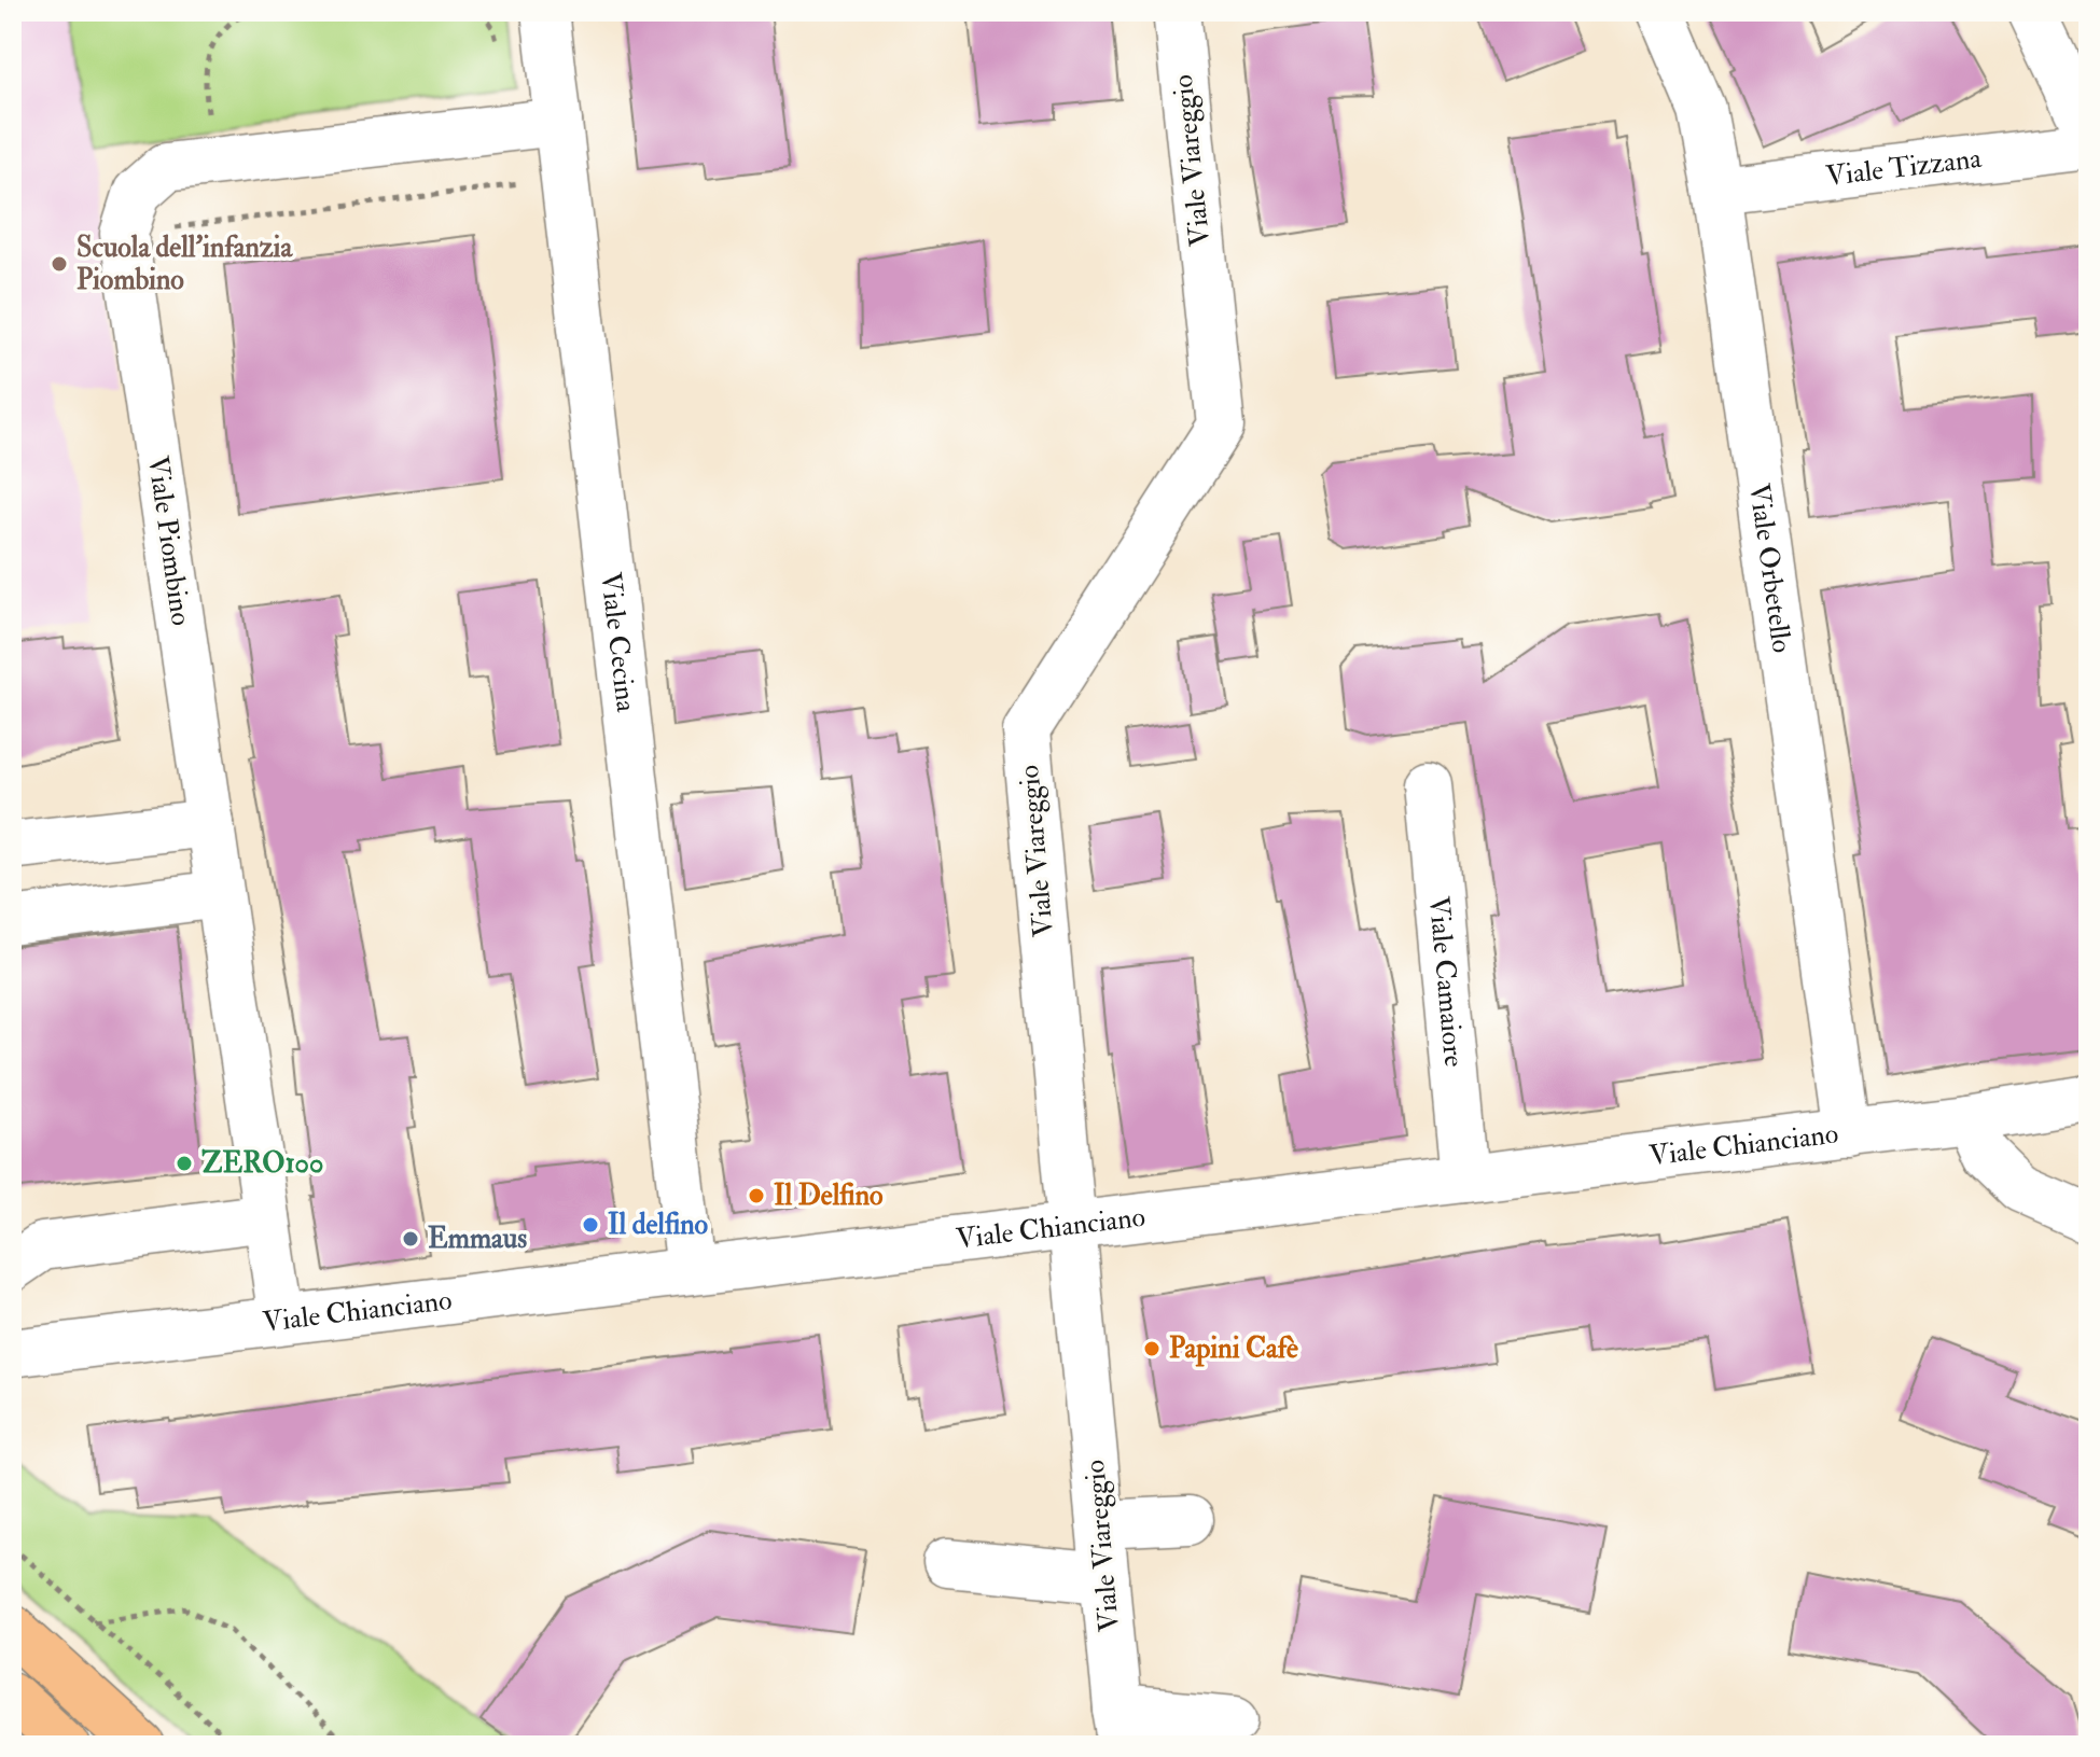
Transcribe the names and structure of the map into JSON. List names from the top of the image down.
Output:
{
  "streets": {
    "street": [
      "Viale Viareggio",
      "Viale Tizzana",
      "Viale Piombino",
      "Viale Orbetello",
      "Viale Cecina",
      "Viale Camaiore",
      "Viale Chianciano"
    ]
  },
  "crossings": [
    ["Viale Viareggio", "Viale Chianciano"],
    ["Viale Tizzana", "Viale Orbetello"],
    ["Viale Piombino", "Viale Cecina"],
    ["Viale Piombino", "Viale Chianciano"],
    ["Viale Orbetello", "Viale Chianciano"],
    ["Viale Cecina", "Viale Chianciano"],
    ["Viale Camaiore", "Viale Chianciano"]
  ],
  "places": [
    "Scuola dell'infanzia Piombino",
    "ZERO100",
    "Il Delfino",
    "Il delfino",
    "Emmaus",
    "Papini Cafè"
  ]
}
